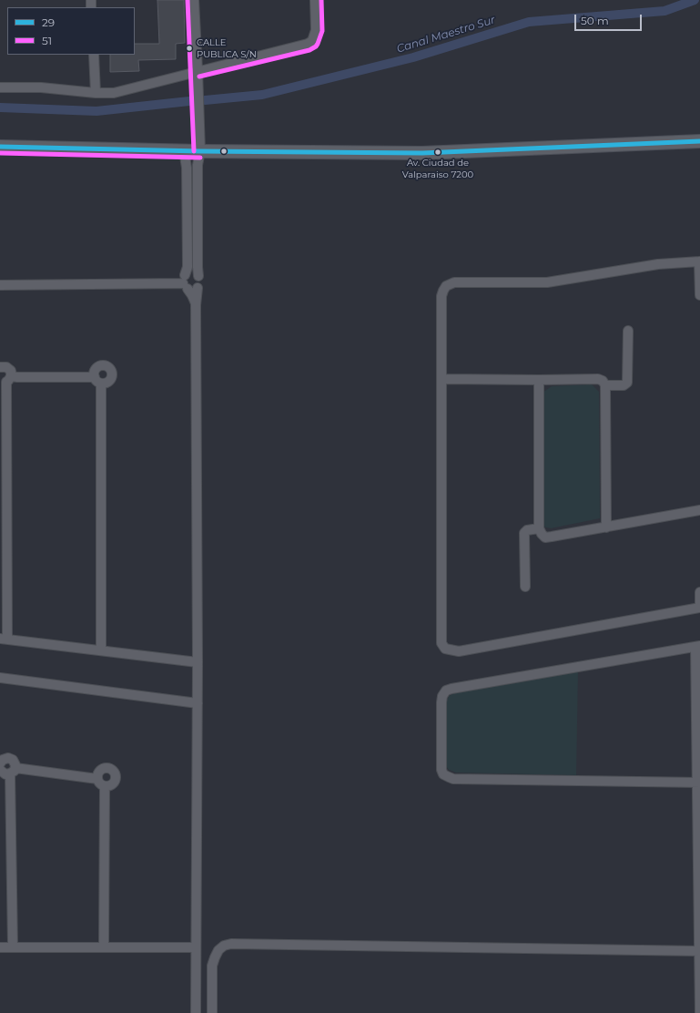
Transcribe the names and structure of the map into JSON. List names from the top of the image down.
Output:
{
  "water": ["Canal Maestro Sur"],
  "places": ["CALLE PUBLICA S/N", "Av. Ciudad de Valparaiso 7200"],
  "lines": ["transit line 51", "transit line 29"],
  "legend": ["29", "51"],
  "scale_bar": "50 m"
}
